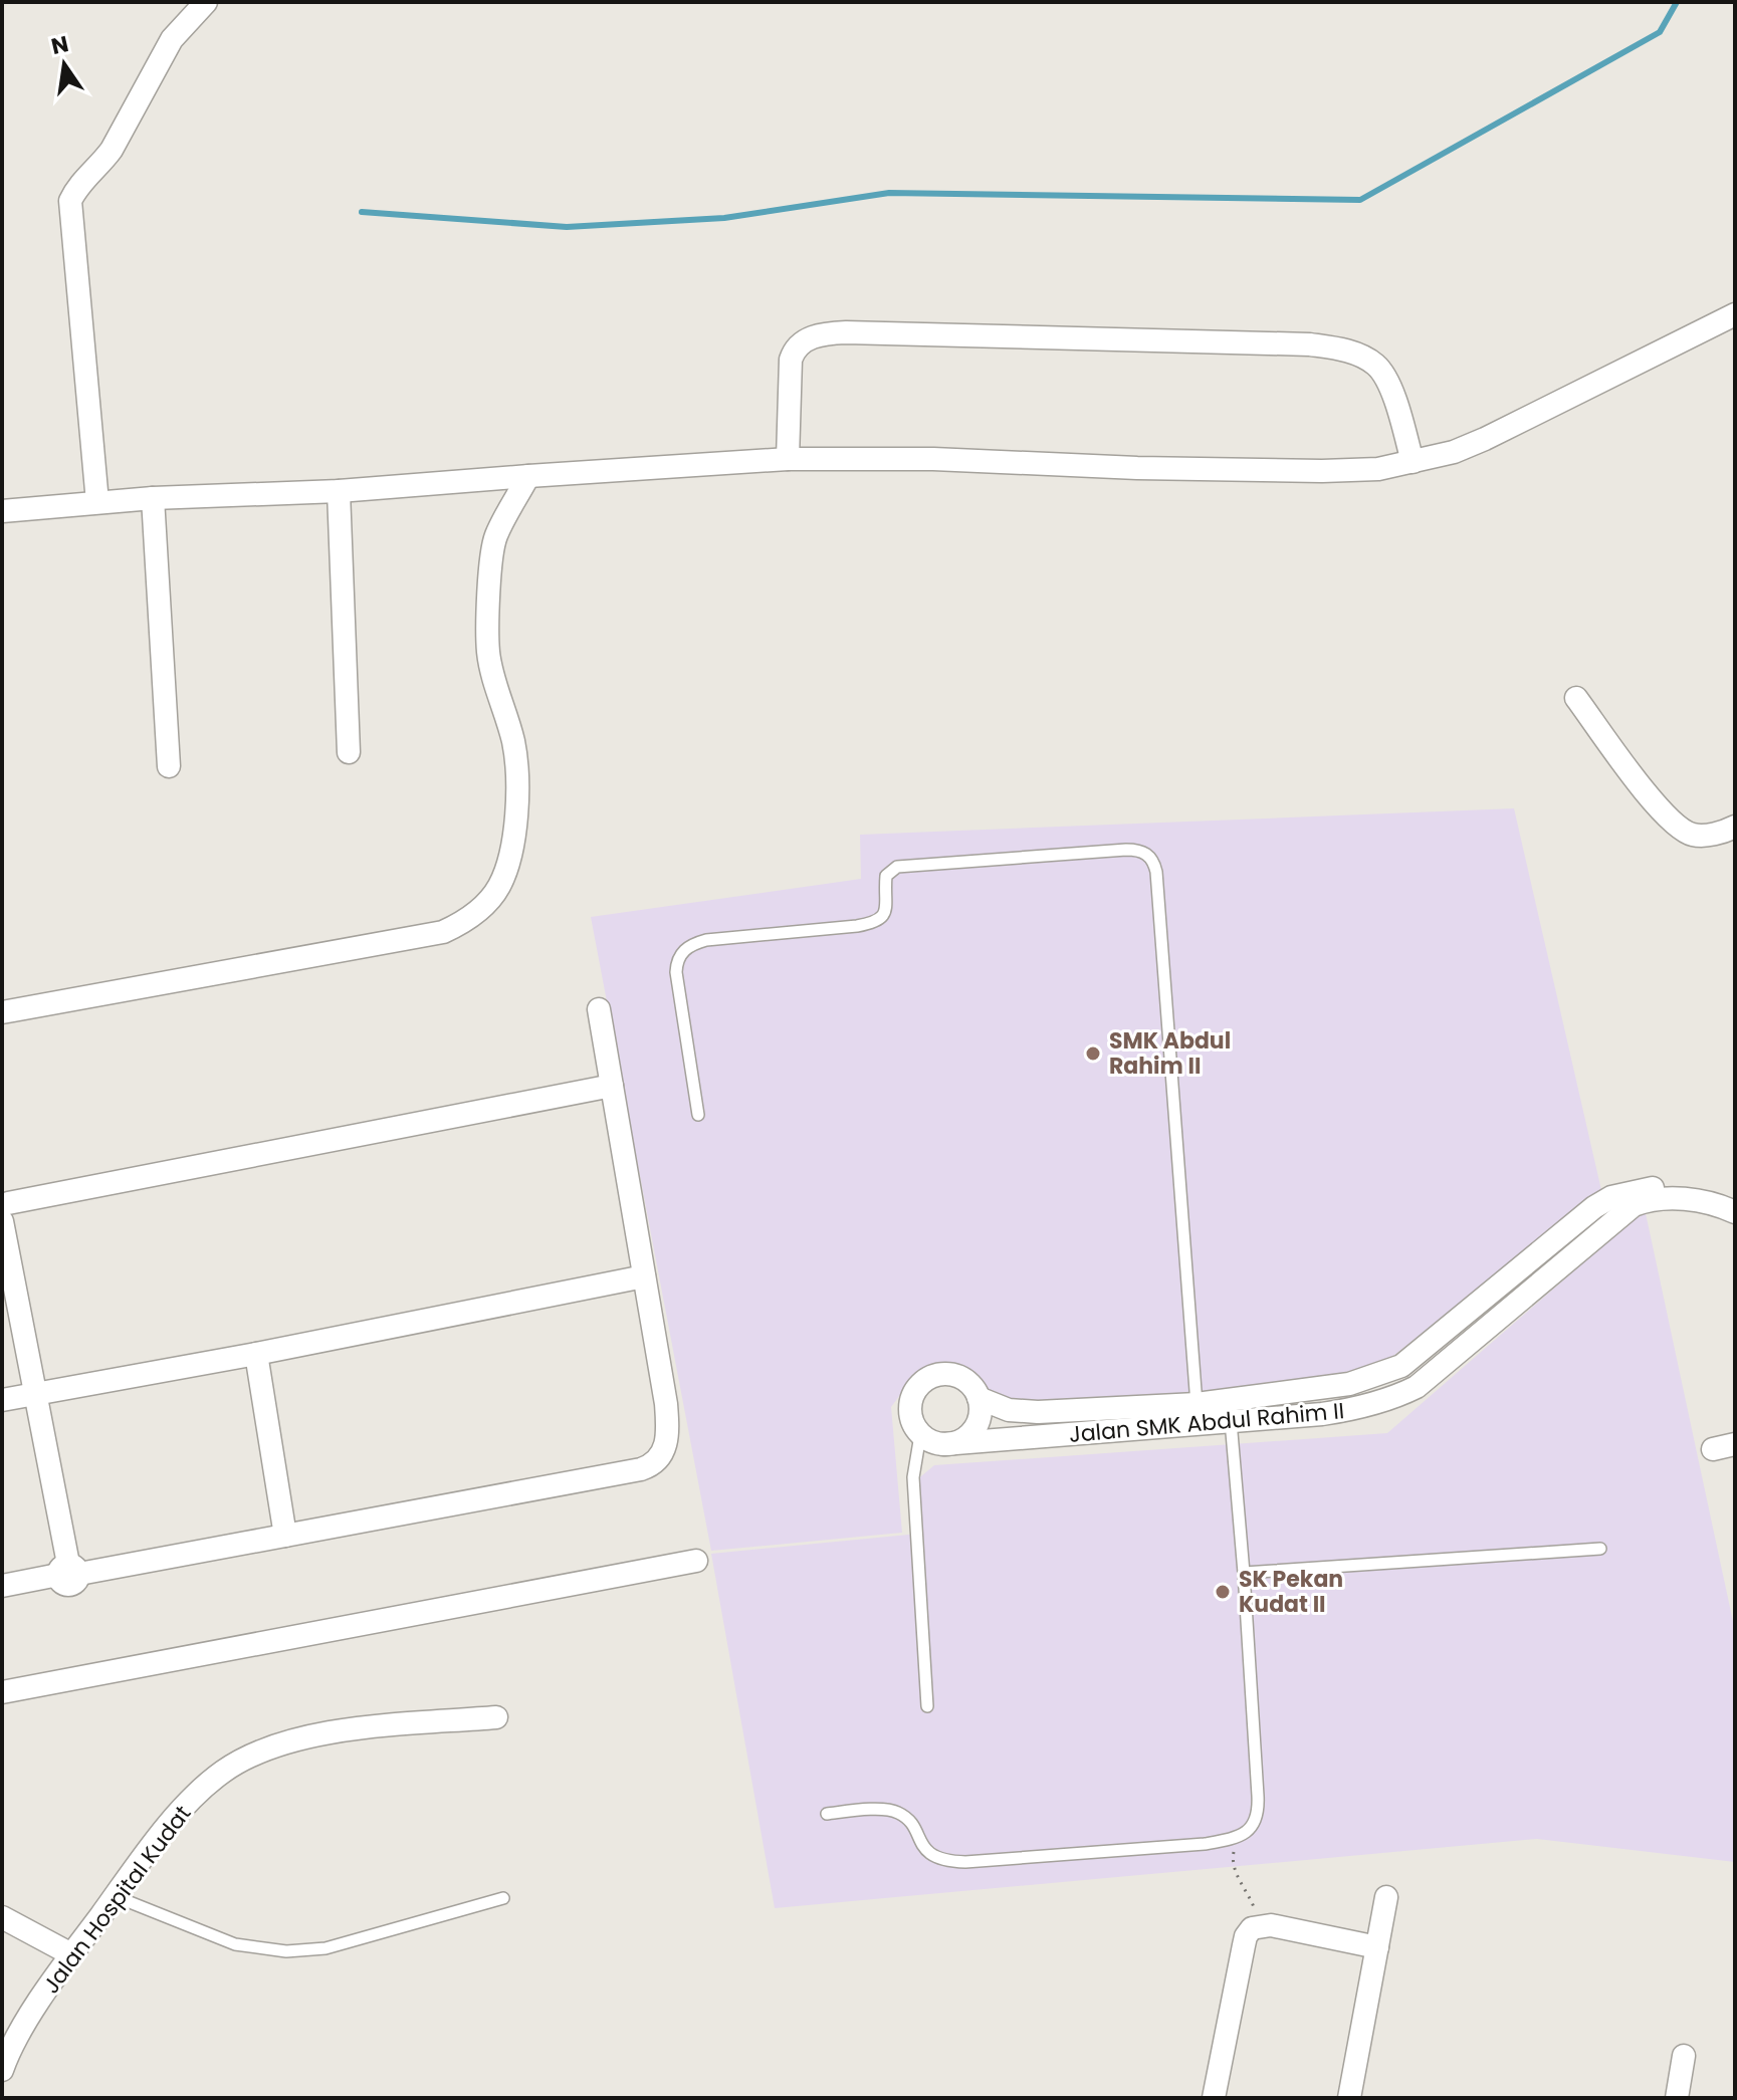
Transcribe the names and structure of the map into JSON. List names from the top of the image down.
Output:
{
  "streets": {
    "street": ["Jalan SMK Abdul Rahim II", "Jalan Hospital Kudat"]
  },
  "places": ["SMK Abdul Rahim II", "SK Pekan Kudat II"],
  "north": "top"
}
